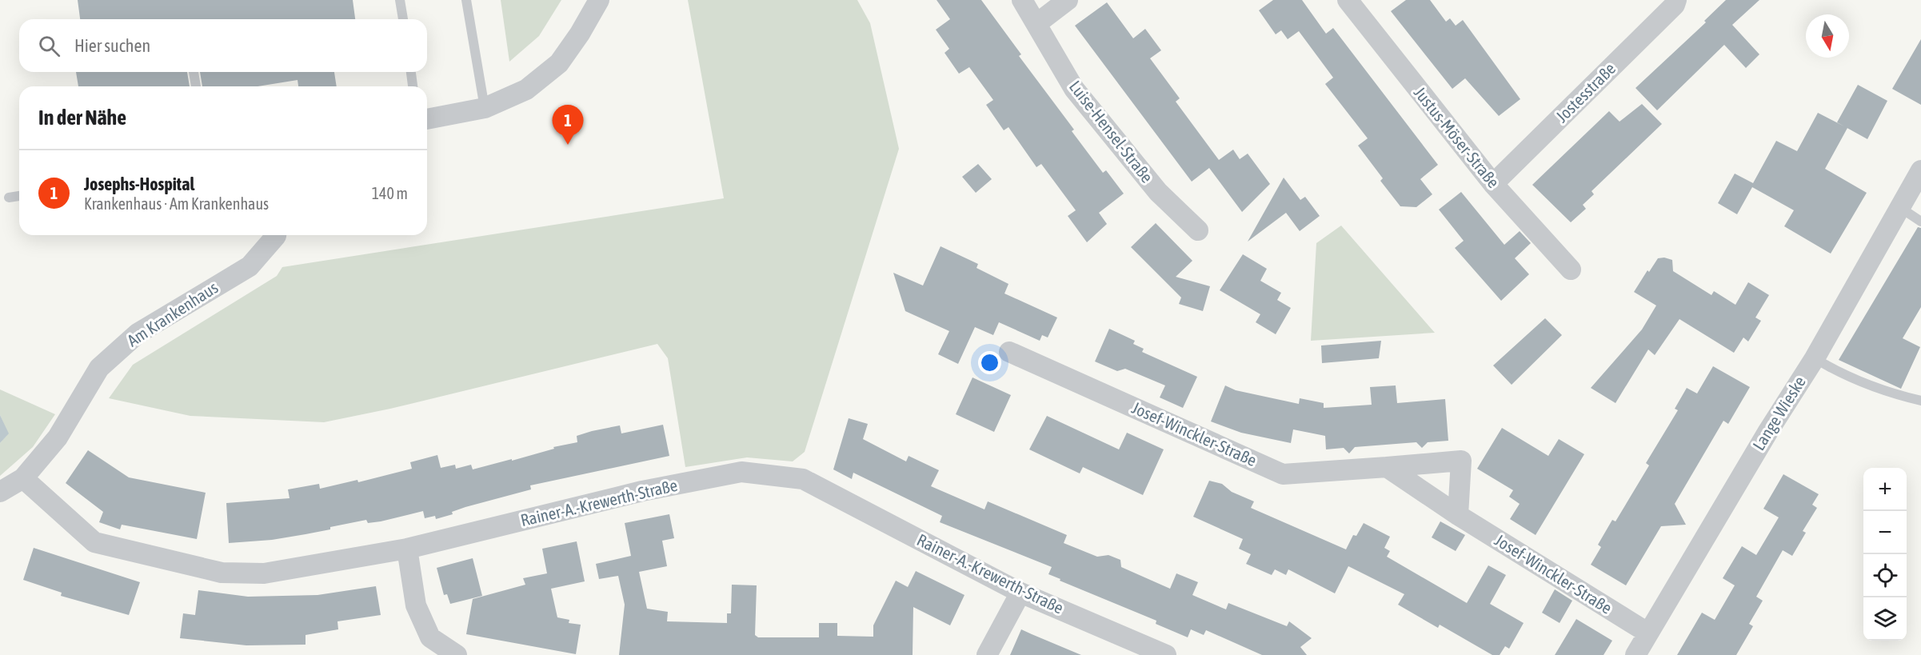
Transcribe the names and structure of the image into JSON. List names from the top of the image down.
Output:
{
  "streets": {
    "street": [
      "Jostesstraße",
      "Luise-Hensel-Straße",
      "Justus-Möser-Straße",
      "Am Krankenhaus",
      "Lange Wieske",
      "Josef-Winckler-Straße",
      "Rainer-A.-Krewerth-Straße"
    ]
  },
  "crossings": [
    ["Jostesstraße", "Justus-Möser-Straße"],
    ["Am Krankenhaus", "Rainer-A.-Krewerth-Straße"],
    ["Lange Wieske", "Josef-Winckler-Straße"]
  ],
  "north": "bottom",
  "page": {
    "search": "Hier suchen",
    "heading": "In der Nähe",
    "pins": "1",
    "list": [
      {
        "mark": "1",
        "name": "Josephs-Hospital",
        "note": "Krankenhaus · Am Krankenhaus",
        "value": "140 m"
      }
    ],
    "map_buttons": ["+", "−"]
  }
}
